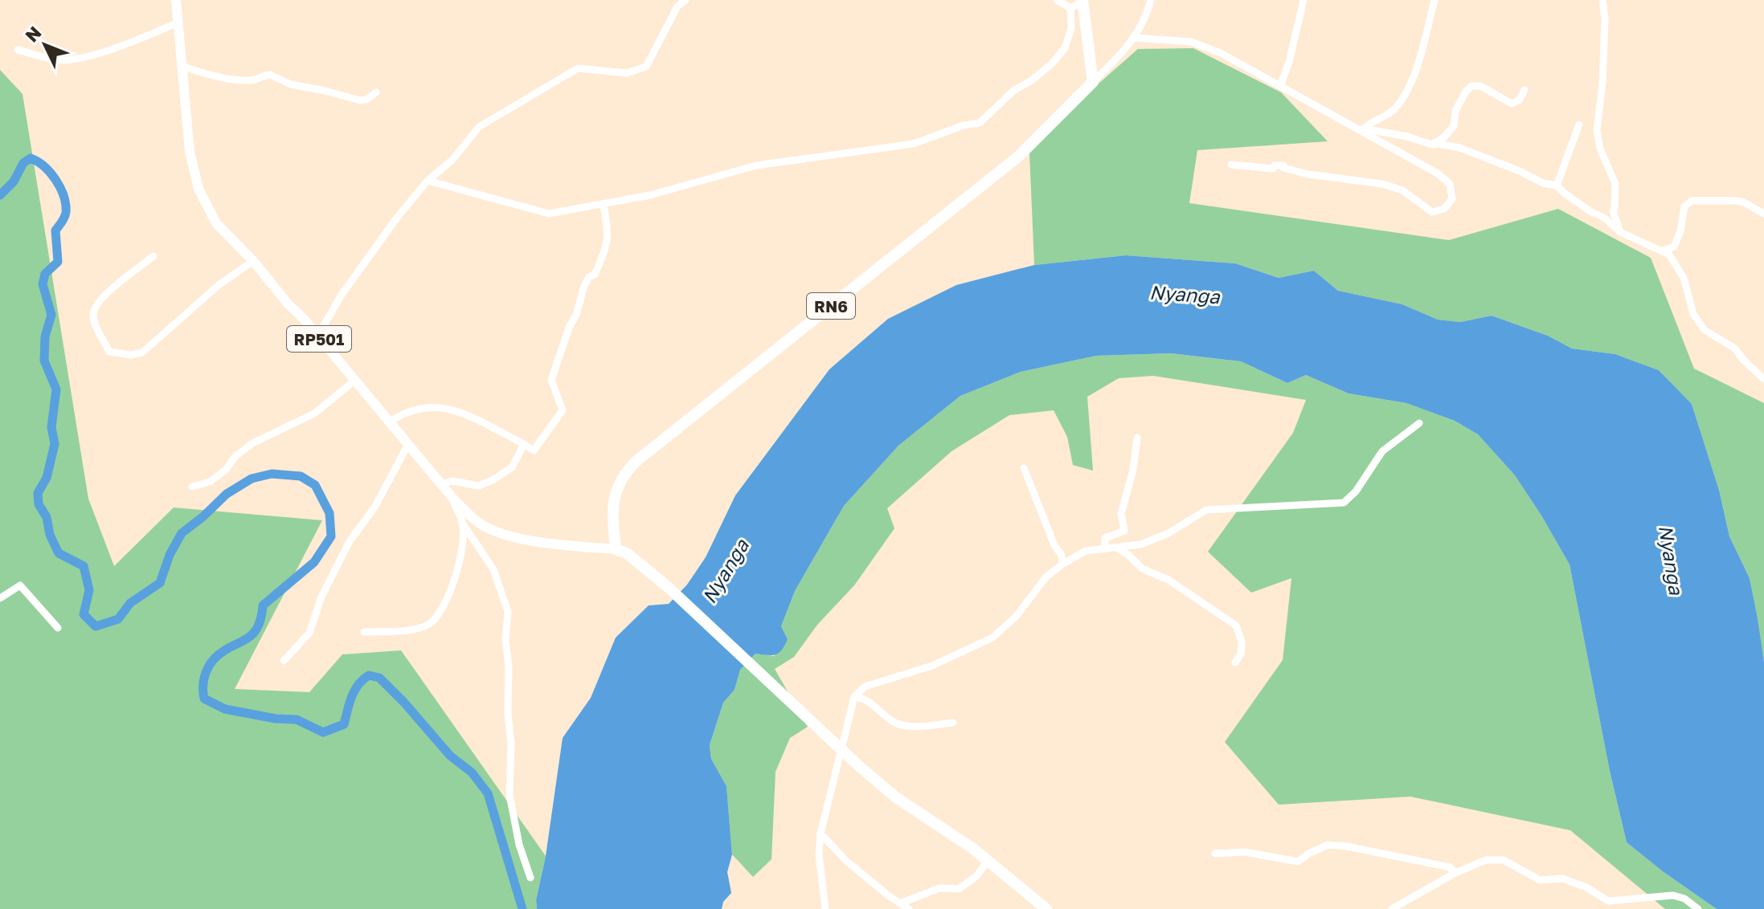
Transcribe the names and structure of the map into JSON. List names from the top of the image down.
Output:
{
  "streets": {
    "highway": ["RN6"],
    "main road": ["RP501"]
  },
  "crossings": [
    ["RN6", "RP501"]
  ],
  "water": ["Nyanga"],
  "north": "top left"
}
